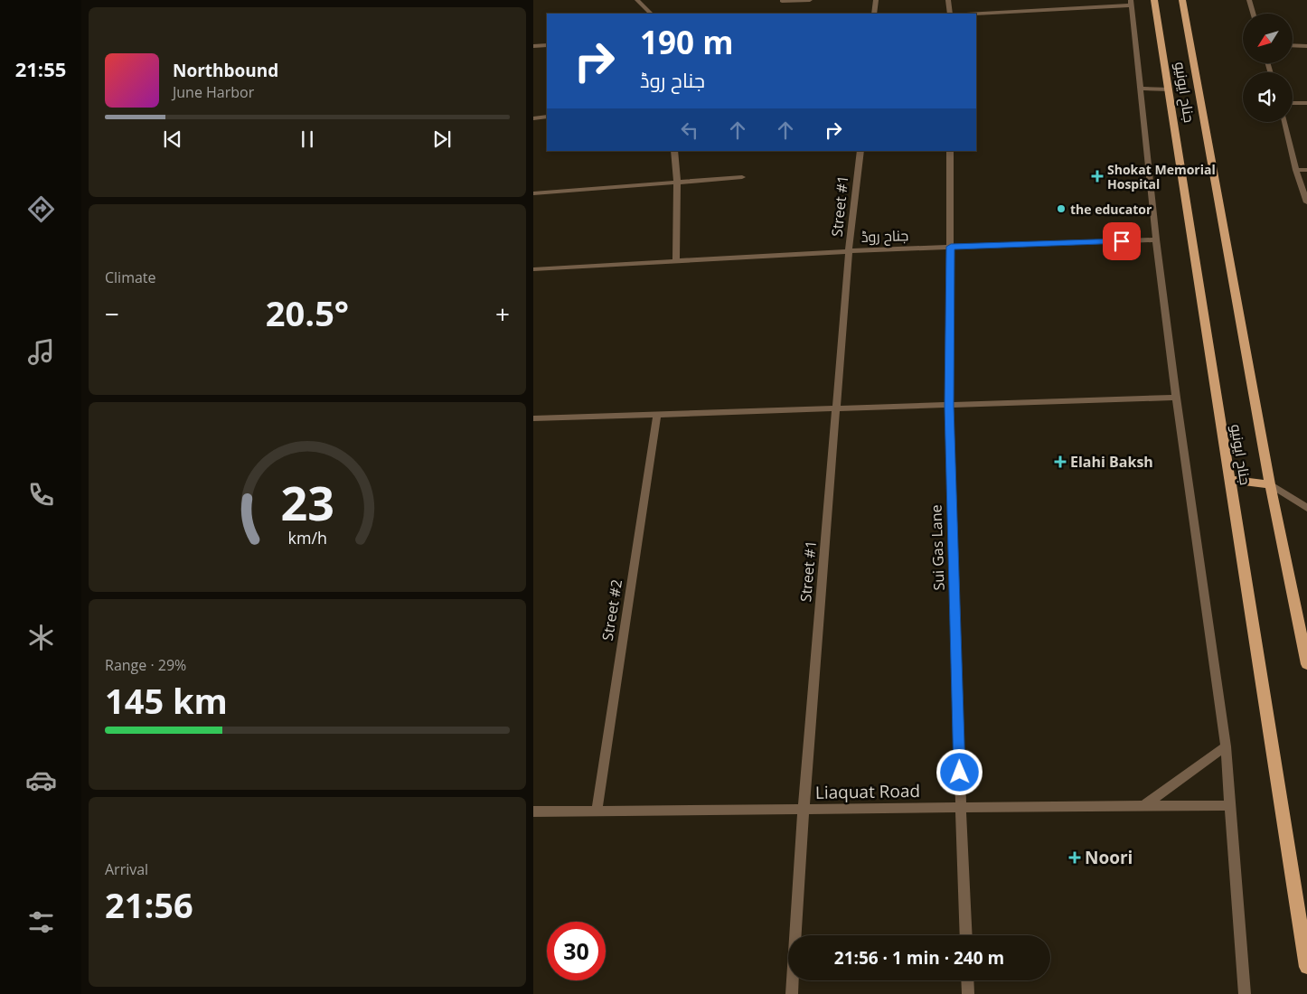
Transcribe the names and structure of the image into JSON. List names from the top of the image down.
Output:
{
  "streets": {
    "main road": ["جناح ایونیو"],
    "street": [
      "Street #1",
      "جناح روڈ",
      "Sui Gas Lane",
      "Street #2",
      "Liaquat Road"
    ]
  },
  "crossings": [
    ["Street #1", "جناح روڈ"],
    ["Street #1", "Liaquat Road"],
    ["جناح روڈ", "Sui Gas Lane"],
    ["Sui Gas Lane", "Liaquat Road"],
    ["Street #2", "Liaquat Road"]
  ],
  "places": {
    "health": ["Shokat Memorial Hospital", "Elahi Baksh", "Noori"],
    "other": ["the educator"]
  },
  "north": "bottom left",
  "page": {
    "tabs": "21:55",
    "turn": ["190 m", "جناح روڈ"],
    "song": ["Northbound", "June Harbor"],
    "tile": [
      "Climate",
      ["Range · 29%", "145 km"],
      ["Arrival", "21:56"]
    ],
    "heat": ["−", "20.5°", "+"],
    "limit": "30",
    "trip": "21:56 · 1 min · 240 m",
    "gauge": ["23", "km/h"]
  }
}
